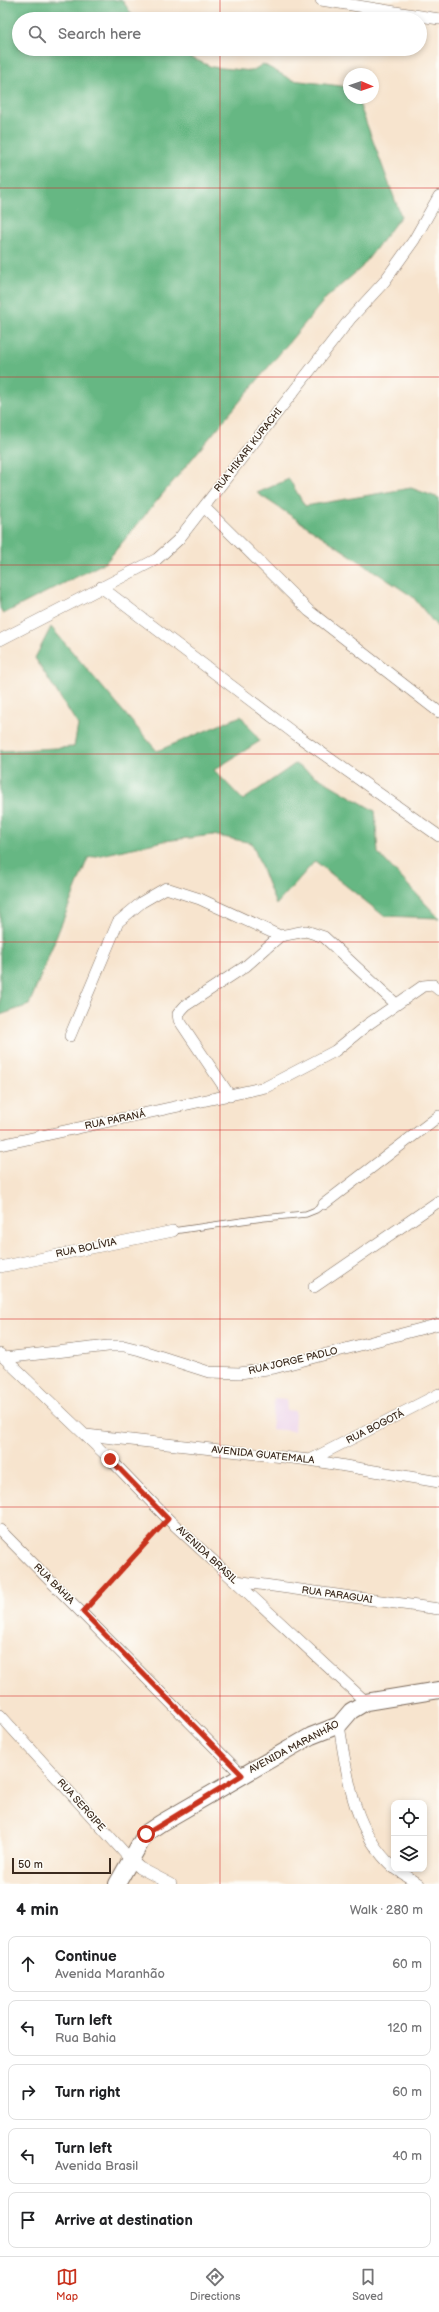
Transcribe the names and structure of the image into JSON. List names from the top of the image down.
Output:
{
  "streets": {
    "main road": ["AVENIDA MARANHÃO"],
    "street": [
      "RUA HIKARI KURACHI",
      "RUA PARANÁ",
      "RUA BOLÍVIA",
      "RUA JORGE PADLO",
      "RUA BOGOTÁ",
      "AVENIDA GUATEMALA",
      "AVENIDA BRASIL",
      "RUA BAHIA",
      "RUA PARAGUAI",
      "RUA SERGIPE"
    ]
  },
  "crossings": [
    ["RUA JORGE PADLO", "AVENIDA BRASIL"],
    ["RUA BOGOTÁ", "AVENIDA GUATEMALA"],
    ["AVENIDA GUATEMALA", "AVENIDA BRASIL"],
    ["AVENIDA BRASIL", "RUA PARAGUAI"],
    ["AVENIDA BRASIL", "AVENIDA MARANHÃO"],
    ["RUA BAHIA", "AVENIDA MARANHÃO"],
    ["AVENIDA MARANHÃO", "RUA SERGIPE"]
  ],
  "scale_bar": "50 m",
  "north": "right",
  "page": {
    "search": "Search here",
    "scale": "50 m",
    "heading": ["4 min", "Walk · 280 m"],
    "list": [
      ["Continue", "Avenida Maranhão", "60 m"],
      ["Turn left", "Rua Bahia", "120 m"],
      ["Turn right", "60 m"],
      ["Turn left", "Avenida Brasil", "40 m"],
      "Arrive at destination"
    ],
    "nav": ["Map", "Directions", "Saved"]
  }
}
